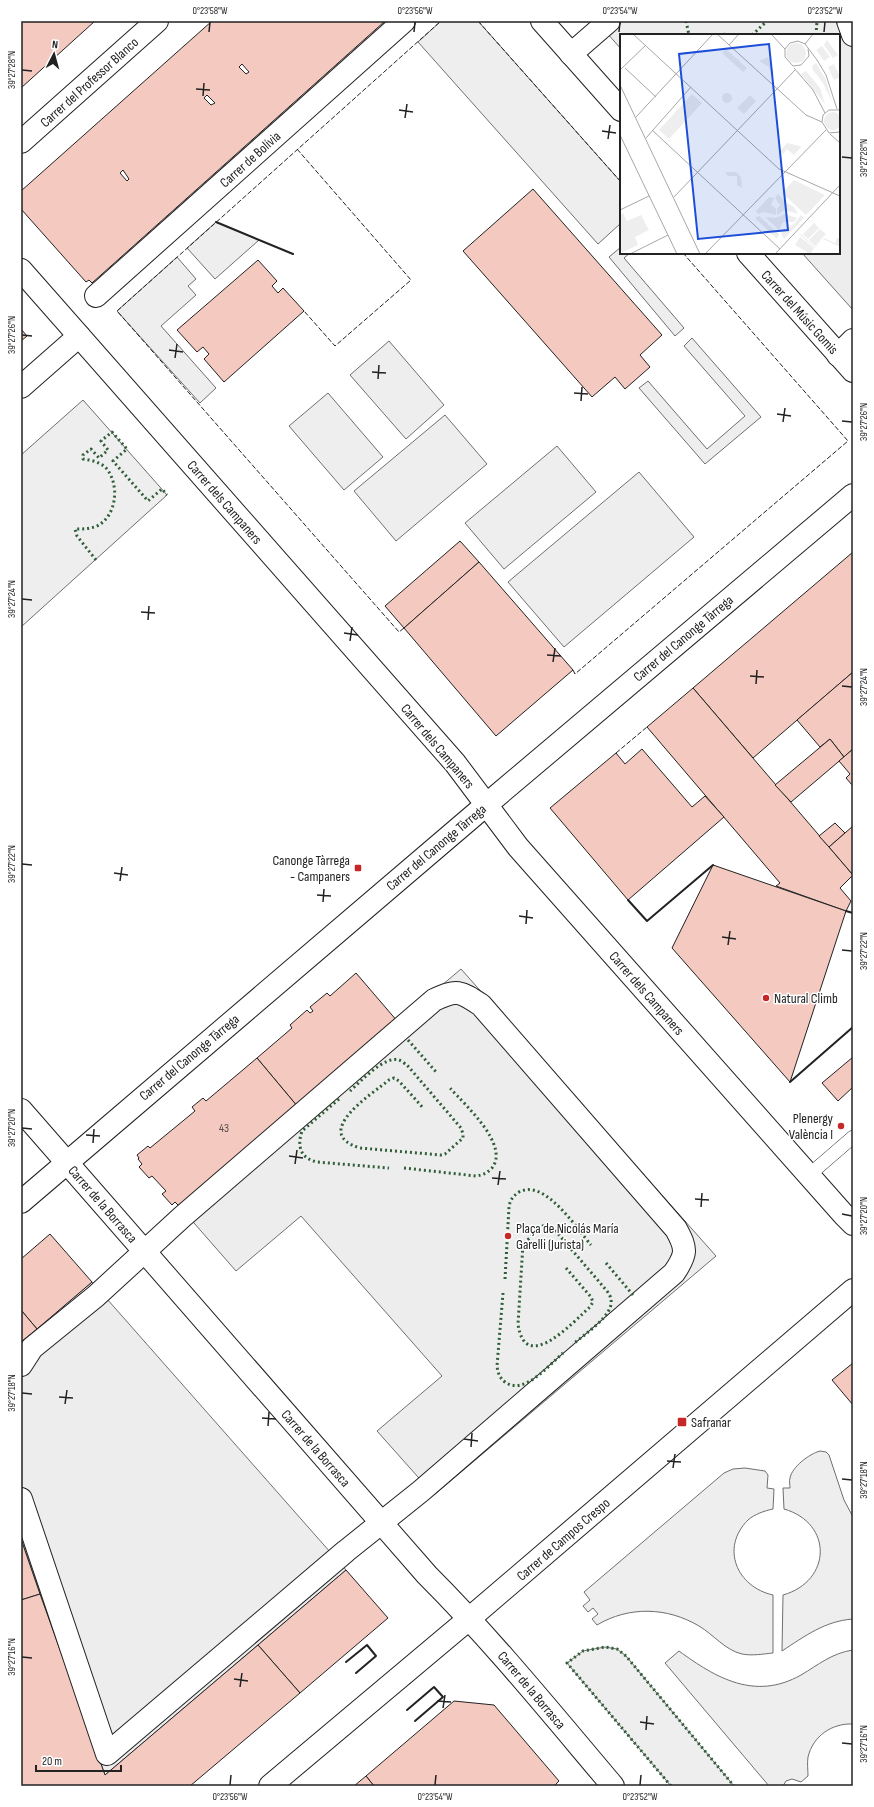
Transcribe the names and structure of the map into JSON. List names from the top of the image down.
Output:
{
  "streets": {
    "street": [
      "Carrer del Professor Blanco",
      "Carrer de Bolívia",
      "Carrer del Músic Gomis",
      "Carrer dels Campaners",
      "Carrer del Canonge Tàrrega",
      "Carrer de la Borrasca",
      "Carrer de Campos Crespo"
    ]
  },
  "crossings": [
    ["Carrer dels Campaners", "Carrer del Canonge Tàrrega"],
    ["Carrer del Canonge Tàrrega", "Carrer de la Borrasca"],
    ["Carrer de la Borrasca", "Carrer de Campos Crespo"]
  ],
  "places": {
    "transit": ["Canonge Tàrrega - Campaners", "Safranar"],
    "other": ["Natural Climb", "Plenergy València I", "Plaça de Nicolás María Garelli (Jurista)"]
  },
  "house_numbers": ["43"],
  "scale_bar": "20 m",
  "north": "top",
  "coordinates": [
    "0°23'58\"W",
    "0°23'56\"W",
    "0°23'54\"W",
    "0°23'52\"W",
    "39°27'28\"N",
    "39°27'26\"N",
    "39°27'24\"N",
    "39°27'22\"N",
    "39°27'20\"N",
    "39°27'18\"N",
    "39°27'16\"N"
  ]
}
